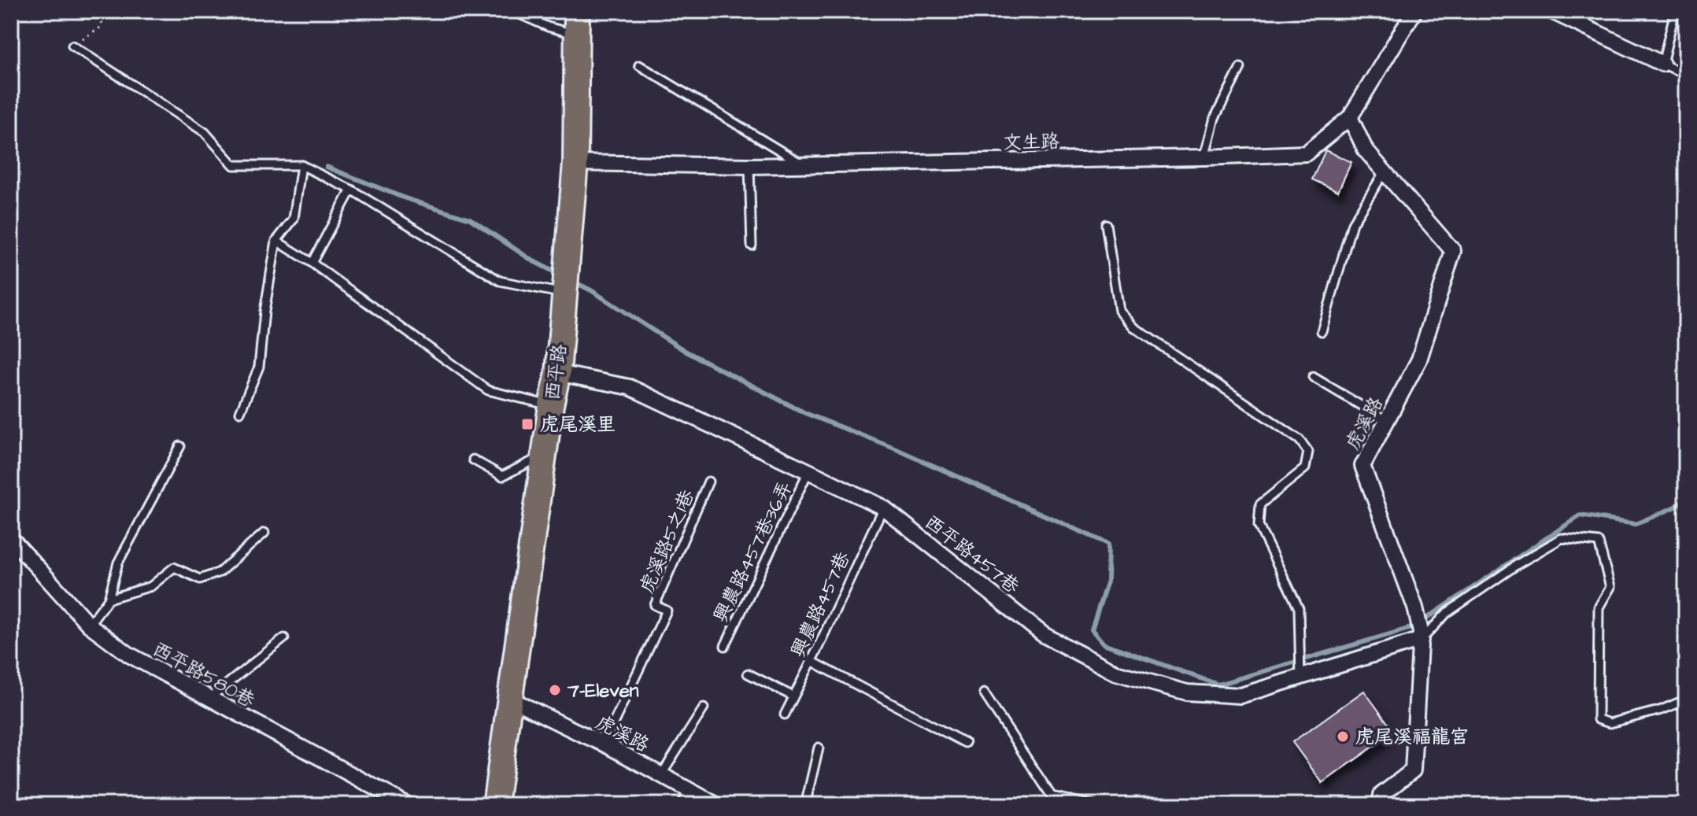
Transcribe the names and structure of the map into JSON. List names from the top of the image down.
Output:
{
  "streets": {
    "main road": ["西平路"],
    "street": [
      "文生路",
      "虎溪路",
      "西平路457巷",
      "西平路580巷"
    ],
    "lane": ["虎溪路5之1巷", "興農路457巷36弄", "興農路457巷"]
  },
  "crossings": [
    ["文生路", "西平路"],
    ["文生路", "虎溪路"],
    ["西平路", "虎溪路"],
    ["西平路", "西平路457巷"],
    ["虎溪路", "虎溪路5之1巷"],
    ["虎溪路", "西平路457巷"],
    ["興農路457巷36弄", "西平路457巷"],
    ["西平路457巷", "興農路457巷"]
  ],
  "places": {
    "transit": ["虎尾溪里"],
    "other": ["7-Eleven", "虎尾溪福龍宮"]
  }
}
